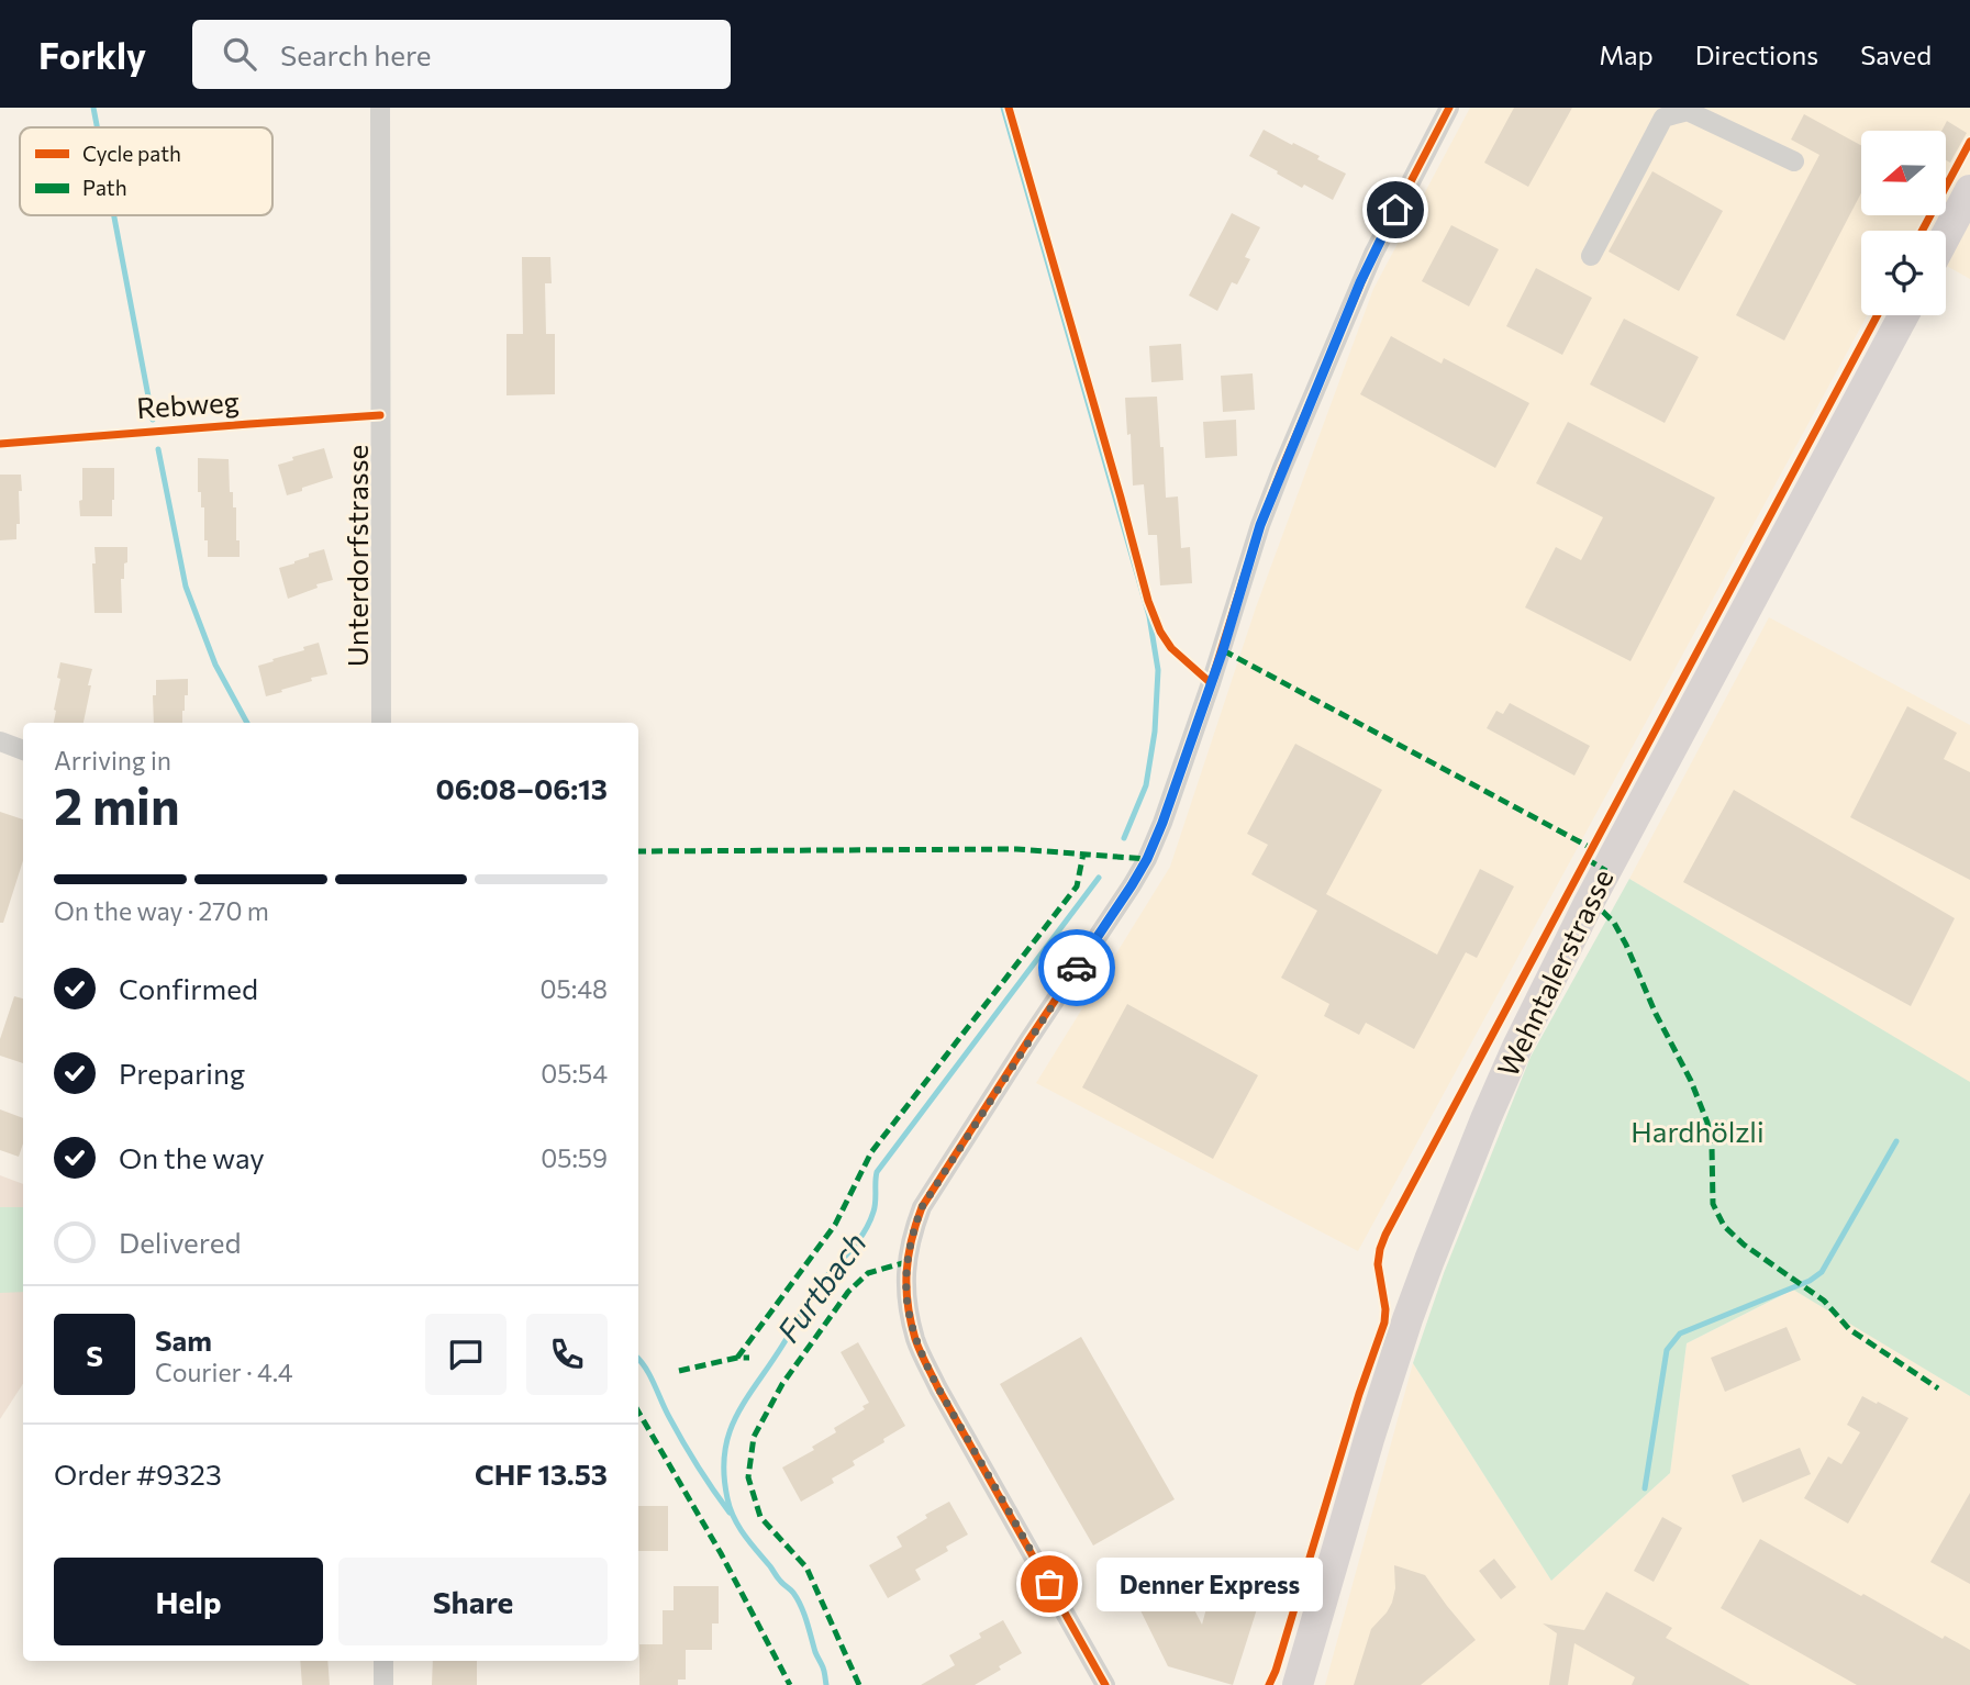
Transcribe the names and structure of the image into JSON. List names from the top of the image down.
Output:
{
  "streets": {
    "main road": ["Wehntalerstrasse"],
    "street": ["Unterdorfstrasse"],
    "cycle path": ["Rebweg"]
  },
  "water": ["Furtbach"],
  "parks": ["Hardhölzli"],
  "places": ["Denner Express"],
  "legend": ["Cycle path", "Path"],
  "north": "left",
  "page": {
    "header": "Forkly",
    "search": "Search here",
    "nav": ["Map", "Directions", "Saved"],
    "heading": ["2 min", "Arriving in", "06:08–06:13"],
    "panel": [
      "Sam",
      "Courier · 4.4",
      "Order #9323",
      "CHF 13.53"
    ],
    "bar": "On the way · 270 m",
    "list": [
      ["Confirmed", "05:48"],
      ["Preparing", "05:54"],
      ["On the way", "05:59"],
      "Delivered"
    ],
    "round": "S",
    "buttons": ["Help", "Share"],
    "bubble": "Denner Express"
  }
}
